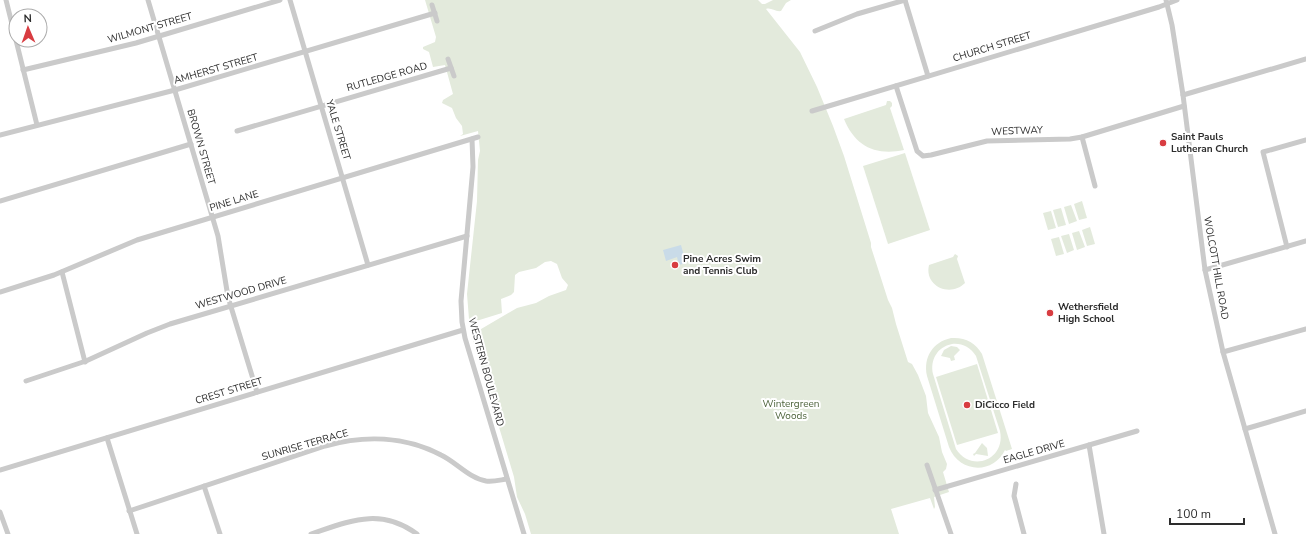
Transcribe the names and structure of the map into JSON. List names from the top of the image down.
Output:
{
  "streets": {
    "street": [
      "WILMONT STREET",
      "CHURCH STREET",
      "AMHERST STREET",
      "RUTLEDGE ROAD",
      "YALE STREET",
      "WESTWAY",
      "BROWN STREET",
      "PINE LANE",
      "WOLCOTT HILL ROAD",
      "WESTWOOD DRIVE",
      "WESTERN BOULEVARD",
      "CREST STREET",
      "SUNRISE TERRACE",
      "EAGLE DRIVE"
    ]
  },
  "crossings": [
    ["WILMONT STREET", "BROWN STREET"],
    ["CHURCH STREET", "WESTWAY"],
    ["CHURCH STREET", "WOLCOTT HILL ROAD"],
    ["AMHERST STREET", "YALE STREET"],
    ["AMHERST STREET", "BROWN STREET"],
    ["RUTLEDGE ROAD", "YALE STREET"],
    ["YALE STREET", "PINE LANE"],
    ["YALE STREET", "WESTWOOD DRIVE"],
    ["WESTWAY", "WOLCOTT HILL ROAD"],
    ["BROWN STREET", "PINE LANE"],
    ["BROWN STREET", "WESTWOOD DRIVE"],
    ["BROWN STREET", "CREST STREET"],
    ["PINE LANE", "WESTERN BOULEVARD"],
    ["WESTWOOD DRIVE", "WESTERN BOULEVARD"],
    ["WESTERN BOULEVARD", "CREST STREET"],
    ["WESTERN BOULEVARD", "SUNRISE TERRACE"]
  ],
  "parks": ["Wintergreen Woods"],
  "places": [
    "Saint Pauls Lutheran Church",
    "Pine Acres Swim and Tennis Club",
    "Wethersfield High School",
    "DiCicco Field"
  ],
  "scale_bar": "100 m",
  "north": "top"
}
